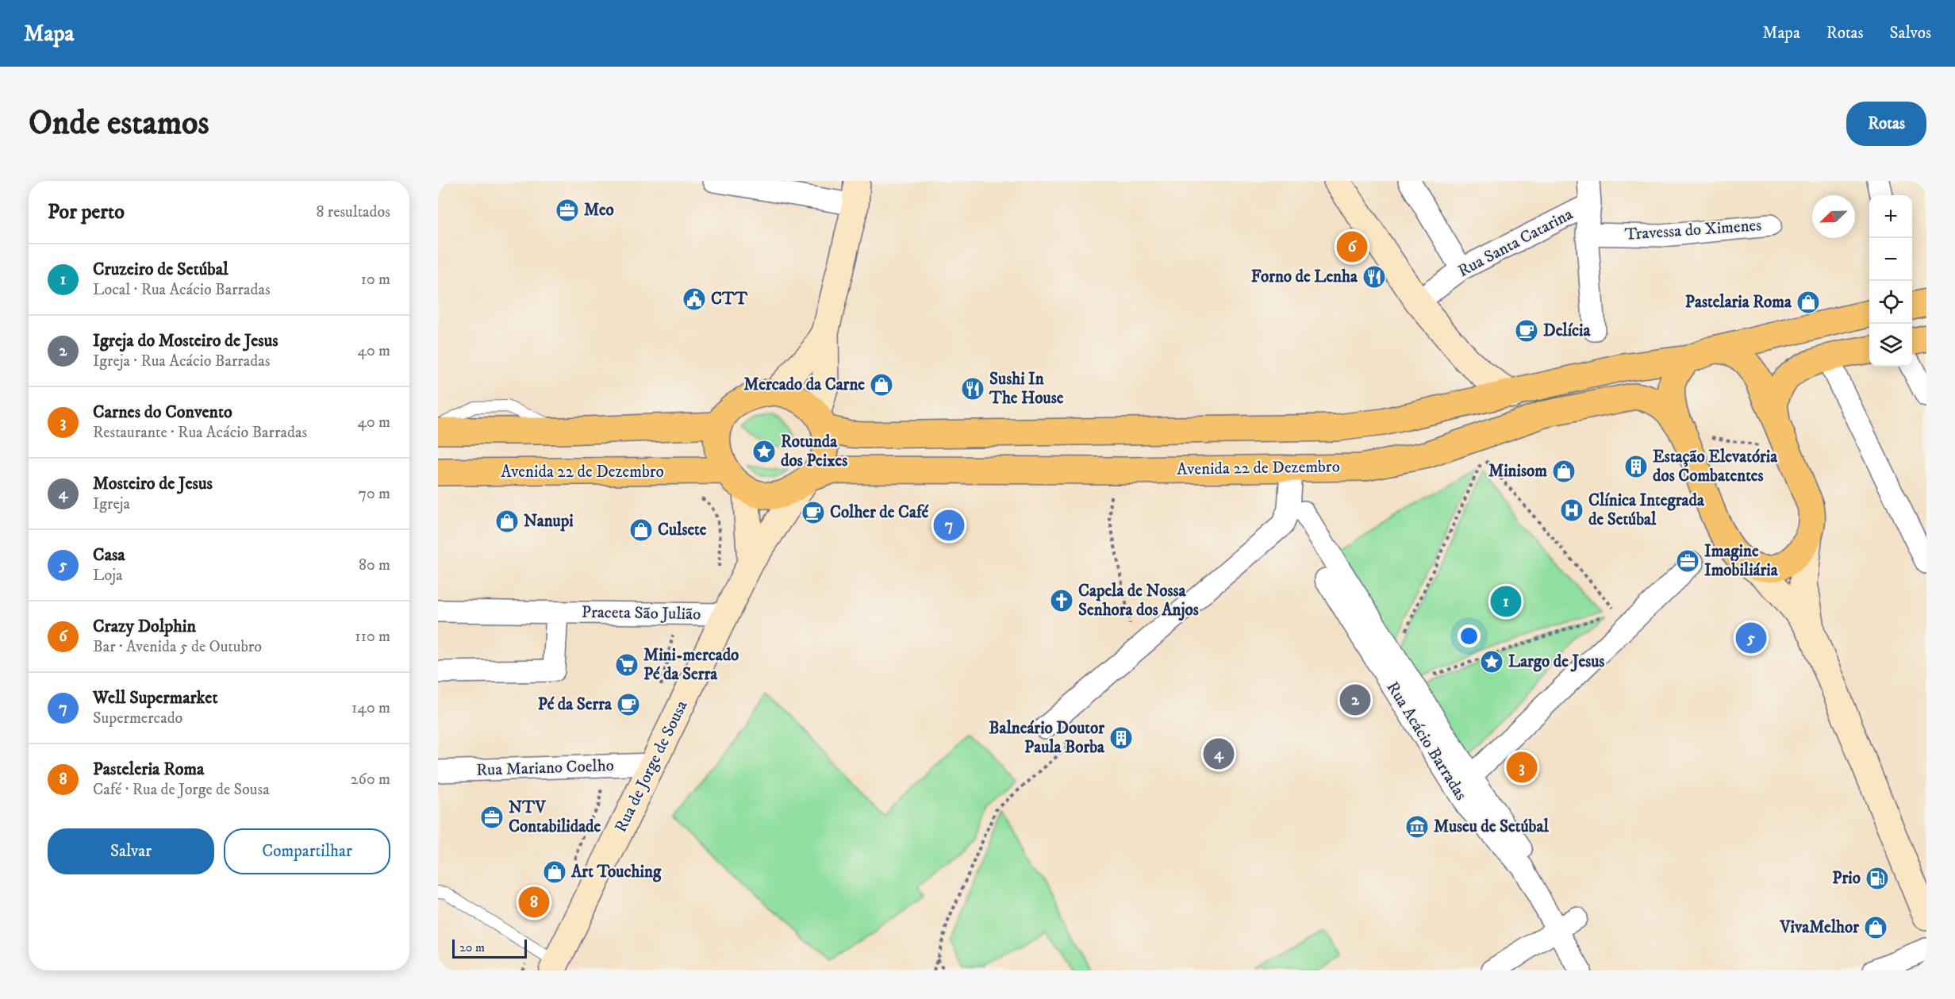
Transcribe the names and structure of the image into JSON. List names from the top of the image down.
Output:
{
  "streets": {
    "main road": ["Avenida 22 de Dezembro", "Rua de Jorge de Sousa"],
    "street": [
      "Travessa do Ximenes",
      "Rua Santa Catarina",
      "Praceta São Julião",
      "Rua Acácio Barradas",
      "Rua Mariano Coelho"
    ]
  },
  "crossings": [
    ["Avenida 22 de Dezembro", "Rua de Jorge de Sousa"],
    ["Praceta São Julião", "Rua de Jorge de Sousa"],
    ["Rua de Jorge de Sousa", "Rua Mariano Coelho"]
  ],
  "places": {
    "office": ["Meo", "Imagine Imobiliária", "NTV Contabilidade"],
    "restaurant": ["Forno de Lenha", "Sushi In The House"],
    "public building": ["CTT"],
    "shop": [
      "Pastelaria Roma",
      "Mercado da Carne",
      "Minisom",
      "Nanupi",
      "Culsete",
      "Art Touching",
      "VivaMelhor"
    ],
    "cafe": ["Delícia", "Colher de Café", "Pé da Serra"],
    "place": ["Rotunda dos Peixes", "Largo de Jesus"],
    "building": ["Estação Elevatória dos Combatentes", "Balneário Doutor Paula Borba"],
    "hospital": ["Clínica Integrada de Setúbal"],
    "church": ["Capela de Nossa Senhora dos Anjos"],
    "supermarket": ["Mini-mercado Pé da Serra"],
    "museum": ["Museu de Setúbal"],
    "fuel station": ["Prio"]
  },
  "scale_bar": "20 m",
  "north": "bottom left",
  "page": {
    "header": "Mapa",
    "nav": ["Mapa", "Rotas", "Salvos"],
    "buttons": [
      "Rotas",
      ["Salvar", "Compartilhar"]
    ],
    "title": "Onde estamos",
    "heading": ["Por perto", "8 resultados"],
    "map_buttons": ["+", "−"],
    "pins": [
      "6",
      "7",
      "1",
      "5",
      "2",
      "4",
      "3",
      "8"
    ],
    "list": [
      {
        "mark": "1",
        "name": "Cruzeiro de Setúbal",
        "note": "Local · Rua Acácio Barradas",
        "value": "10 m"
      },
      {
        "mark": "2",
        "name": "Igreja do Mosteiro de Jesus",
        "note": "Igreja · Rua Acácio Barradas",
        "value": "40 m"
      },
      {
        "mark": "3",
        "name": "Carnes do Convento",
        "note": "Restaurante · Rua Acácio Barradas",
        "value": "40 m"
      },
      {
        "mark": "4",
        "name": "Mosteiro de Jesus",
        "note": "Igreja",
        "value": "70 m"
      },
      {
        "mark": "5",
        "name": "Casa",
        "note": "Loja",
        "value": "80 m"
      },
      {
        "mark": "6",
        "name": "Crazy Dolphin",
        "note": "Bar · Avenida 5 de Outubro",
        "value": "110 m"
      },
      {
        "mark": "7",
        "name": "Well Supermarket",
        "note": "Supermercado",
        "value": "140 m"
      },
      {
        "mark": "8",
        "name": "Pasteleria Roma",
        "note": "Café · Rua de Jorge de Sousa",
        "value": "260 m"
      }
    ],
    "scale": "20 m"
  }
}
